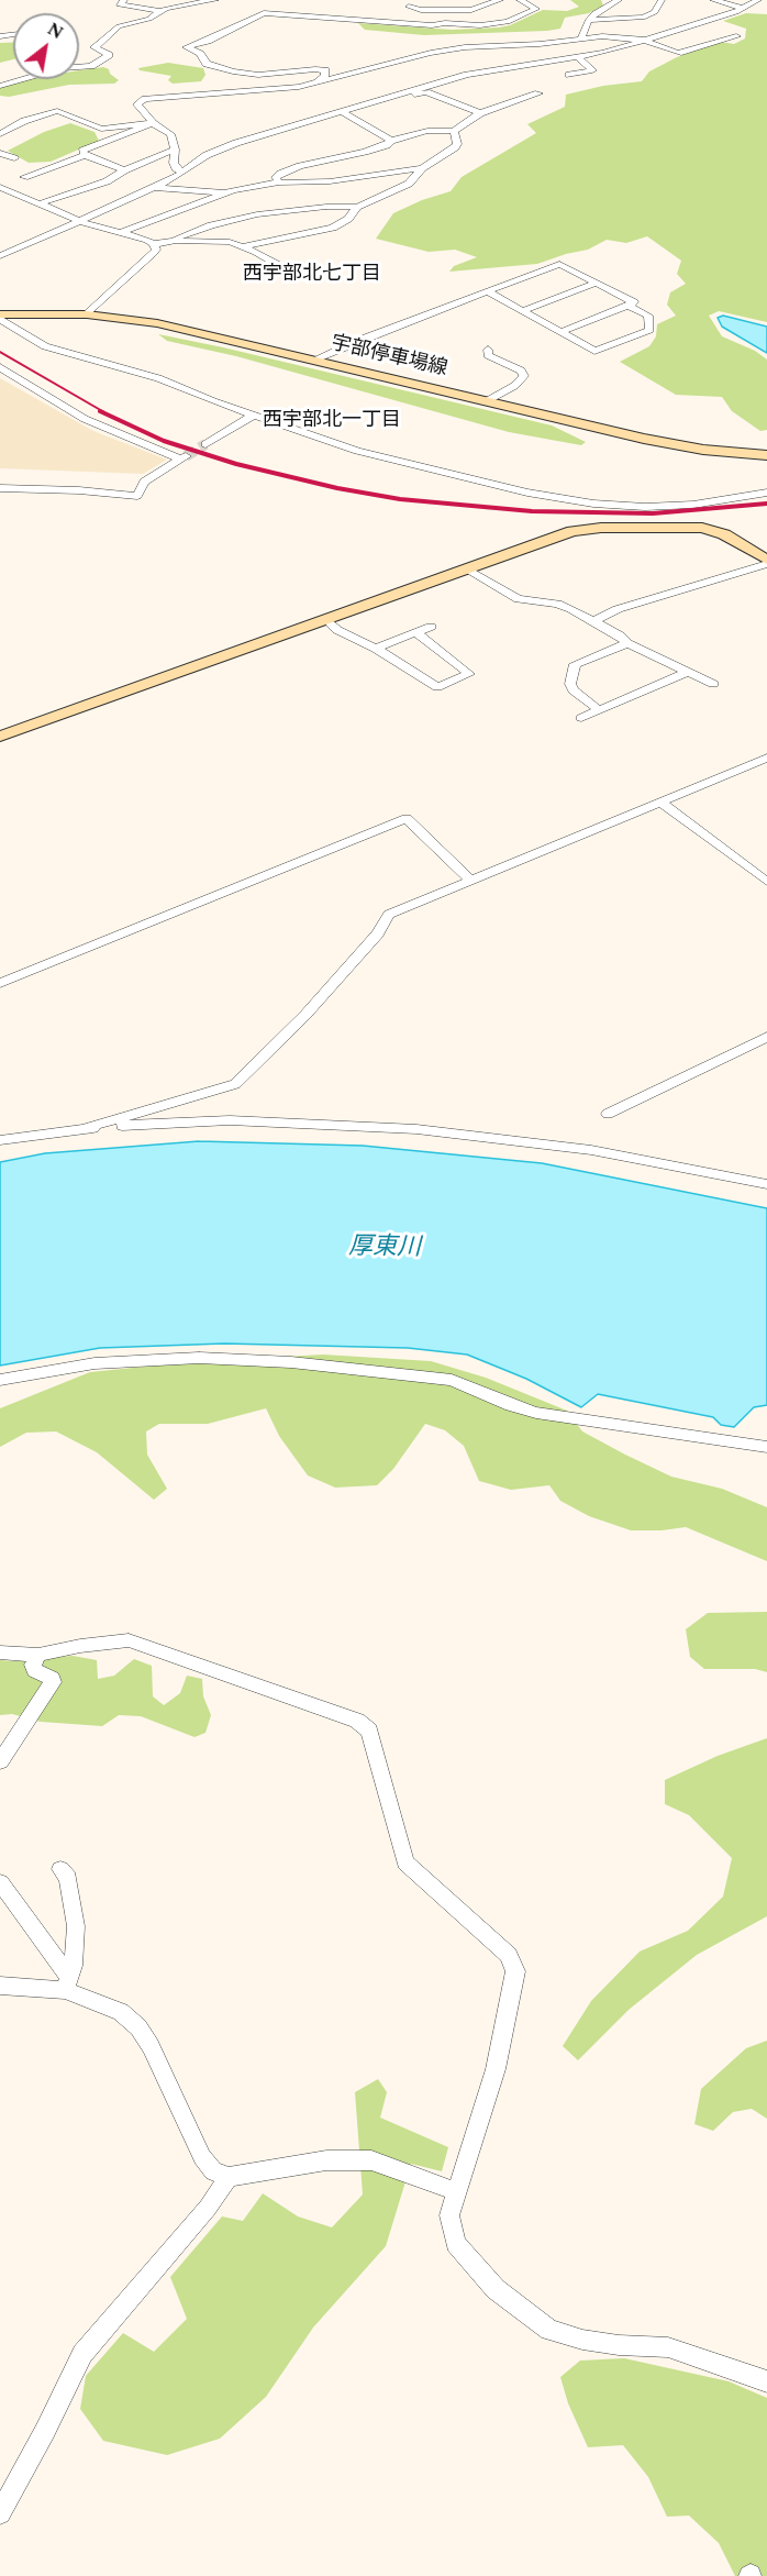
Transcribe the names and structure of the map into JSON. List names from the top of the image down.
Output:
{
  "streets": {
    "main road": ["宇部停車場線"]
  },
  "districts": ["西宇部北七丁目", "西宇部北一丁目"],
  "water": ["厚東川"],
  "north": "top right"
}
